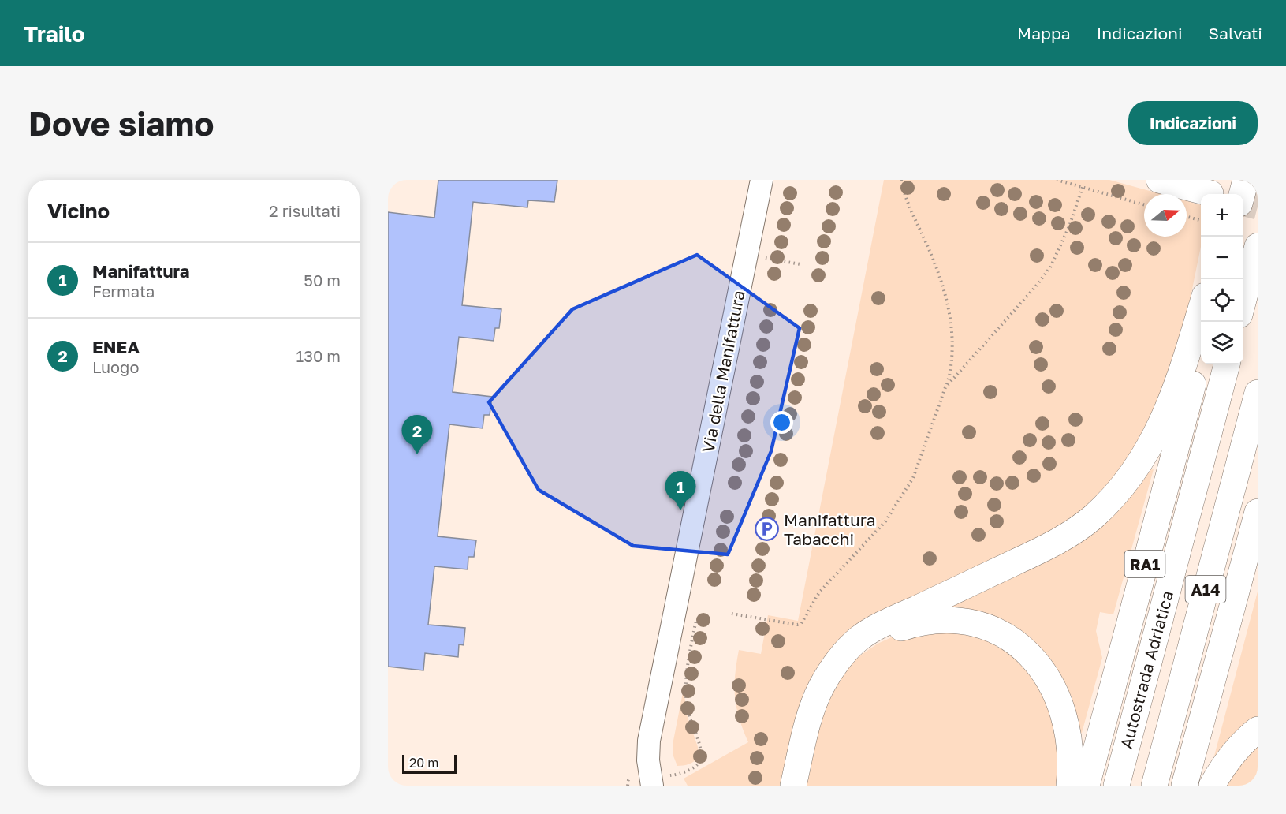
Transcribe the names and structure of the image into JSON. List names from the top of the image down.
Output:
{
  "streets": {
    "main road": ["RA1", "A14", "Autostrada Adriatica"],
    "street": ["Via della Manifattura"]
  },
  "places": {
    "parking": ["Manifattura Tabacchi"]
  },
  "scale_bar": "20 m",
  "north": "right",
  "page": {
    "header": "Trailo",
    "nav": ["Mappa", "Indicazioni", "Salvati"],
    "buttons": "Indicazioni",
    "title": "Dove siamo",
    "heading": ["Vicino", "2 risultati"],
    "map_buttons": ["+", "−"],
    "list": [
      {
        "mark": "1",
        "name": "Manifattura",
        "note": "Fermata",
        "value": "50 m"
      },
      {
        "mark": "2",
        "name": "ENEA",
        "note": "Luogo",
        "value": "130 m"
      }
    ],
    "pins": ["2", "1"],
    "scale": "20 m"
  }
}
